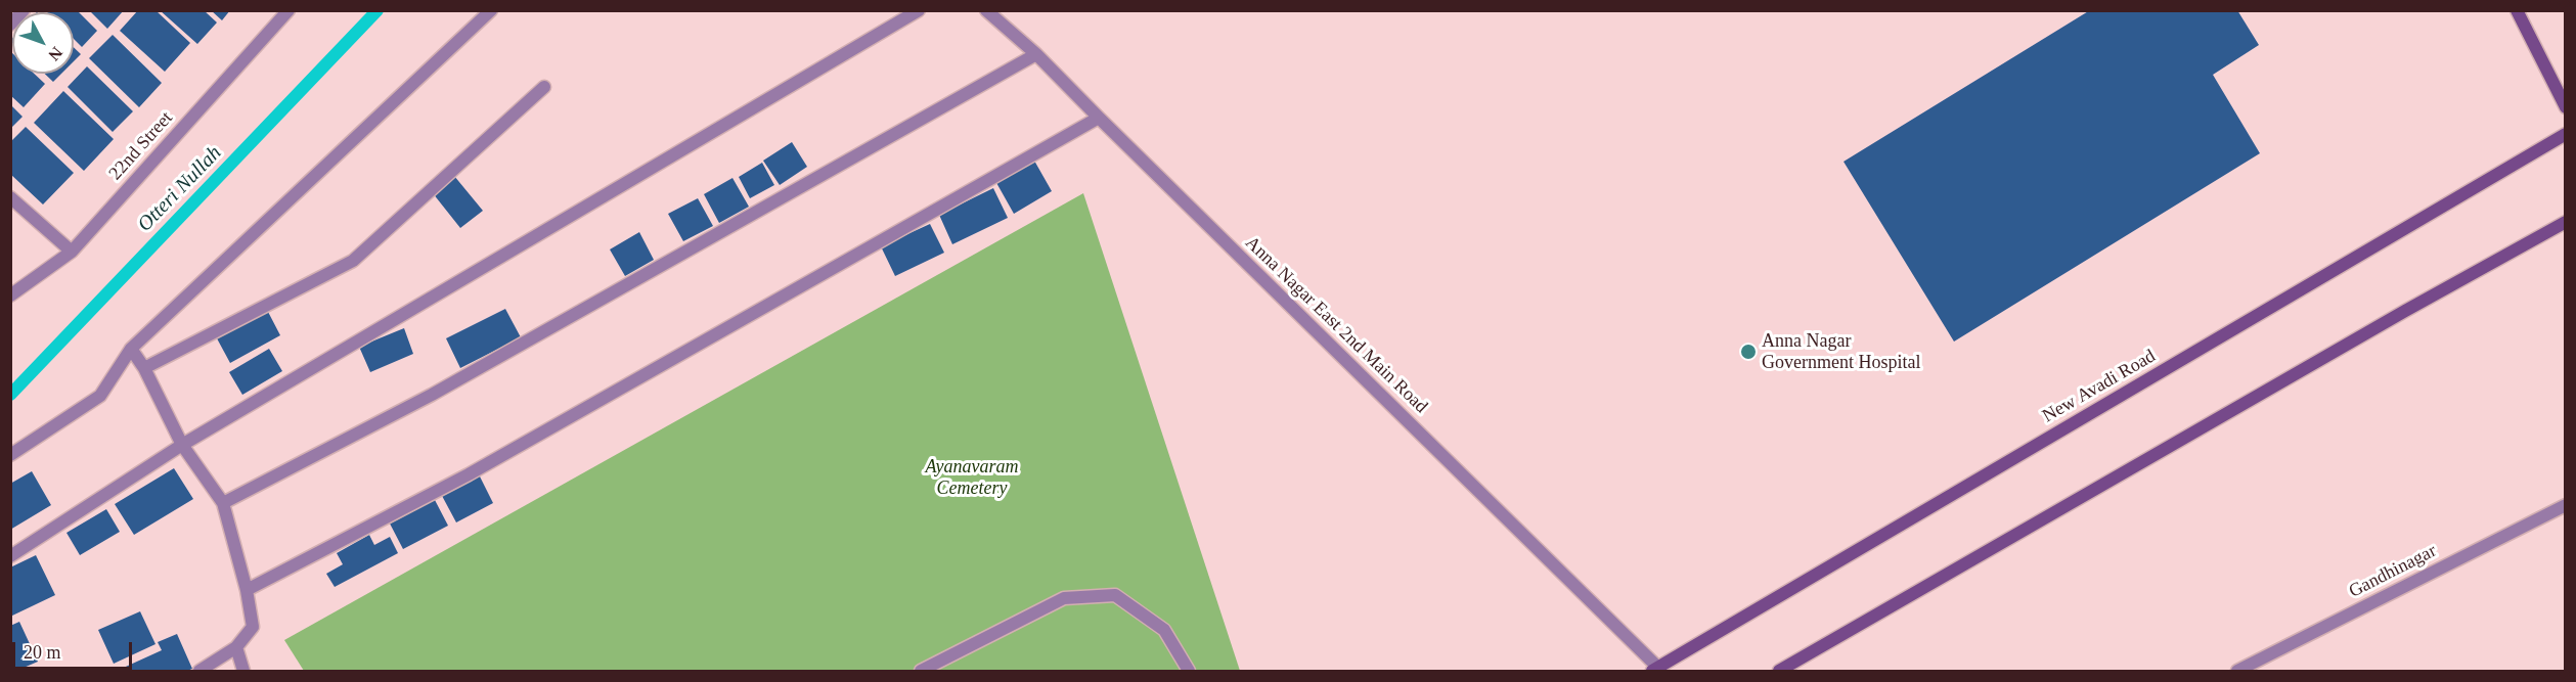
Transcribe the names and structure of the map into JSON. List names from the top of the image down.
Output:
{
  "streets": {
    "main road": ["New Avadi Road"],
    "street": ["22nd Street", "Anna Nagar East 2nd Main Road", "Gandhinagar"]
  },
  "crossings": [
    ["Anna Nagar East 2nd Main Road", "New Avadi Road"]
  ],
  "water": ["Otteri Nullah"],
  "parks": ["Ayanavaram Cemetery"],
  "places": ["Anna Nagar Government Hospital"],
  "scale_bar": "20 m",
  "north": "bottom right"
}
